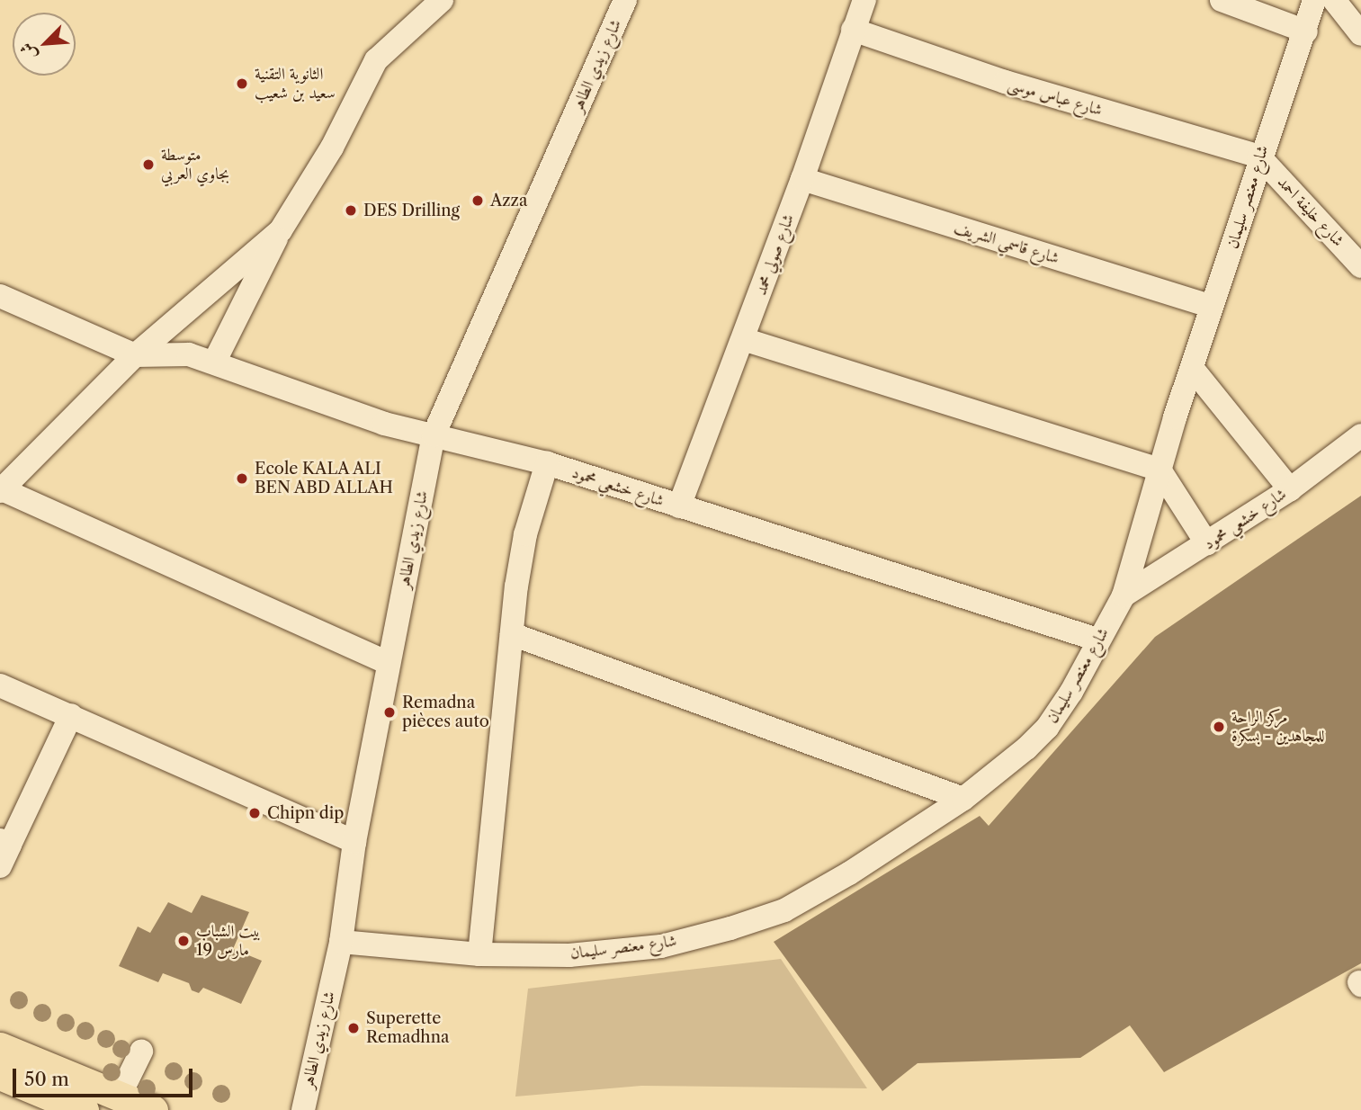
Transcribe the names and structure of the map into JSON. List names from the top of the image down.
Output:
{
  "streets": {
    "street": [
      "شارع زيدي الطاهر",
      "شارع عباس موسى",
      "شارع معنصر سليمان",
      "شارع خليفة احمد",
      "شارع قاسمي الشريف",
      "شارع صولي محمد",
      "شارع خشعي محمود"
    ]
  },
  "crossings": [
    ["شارع زيدي الطاهر", "شارع معنصر سليمان"],
    ["شارع زيدي الطاهر", "شارع خشعي محمود"],
    ["شارع عباس موسى", "شارع معنصر سليمان"],
    ["شارع عباس موسى", "شارع خليفة احمد"],
    ["شارع عباس موسى", "شارع صولي محمد"],
    ["شارع معنصر سليمان", "شارع خليفة احمد"],
    ["شارع معنصر سليمان", "شارع قاسمي الشريف"],
    ["شارع معنصر سليمان", "شارع خشعي محمود"],
    ["شارع قاسمي الشريف", "شارع صولي محمد"],
    ["شارع صولي محمد", "شارع خشعي محمود"]
  ],
  "places": [
    "الثانوية التقنية سعيد بن شعيب",
    "متوسطة بجاوي العربي",
    "Azza",
    "DES Drilling",
    "Ecole KALA ALI BEN ABD ALLAH",
    "Remadna pièces auto",
    "مركز الراحة للمجاهدين - بسكرة",
    "Chipn dip",
    "بيت الشباب 19 مارس",
    "Superette Remadhna"
  ],
  "scale_bar": "50 m",
  "north": "bottom left"
}
